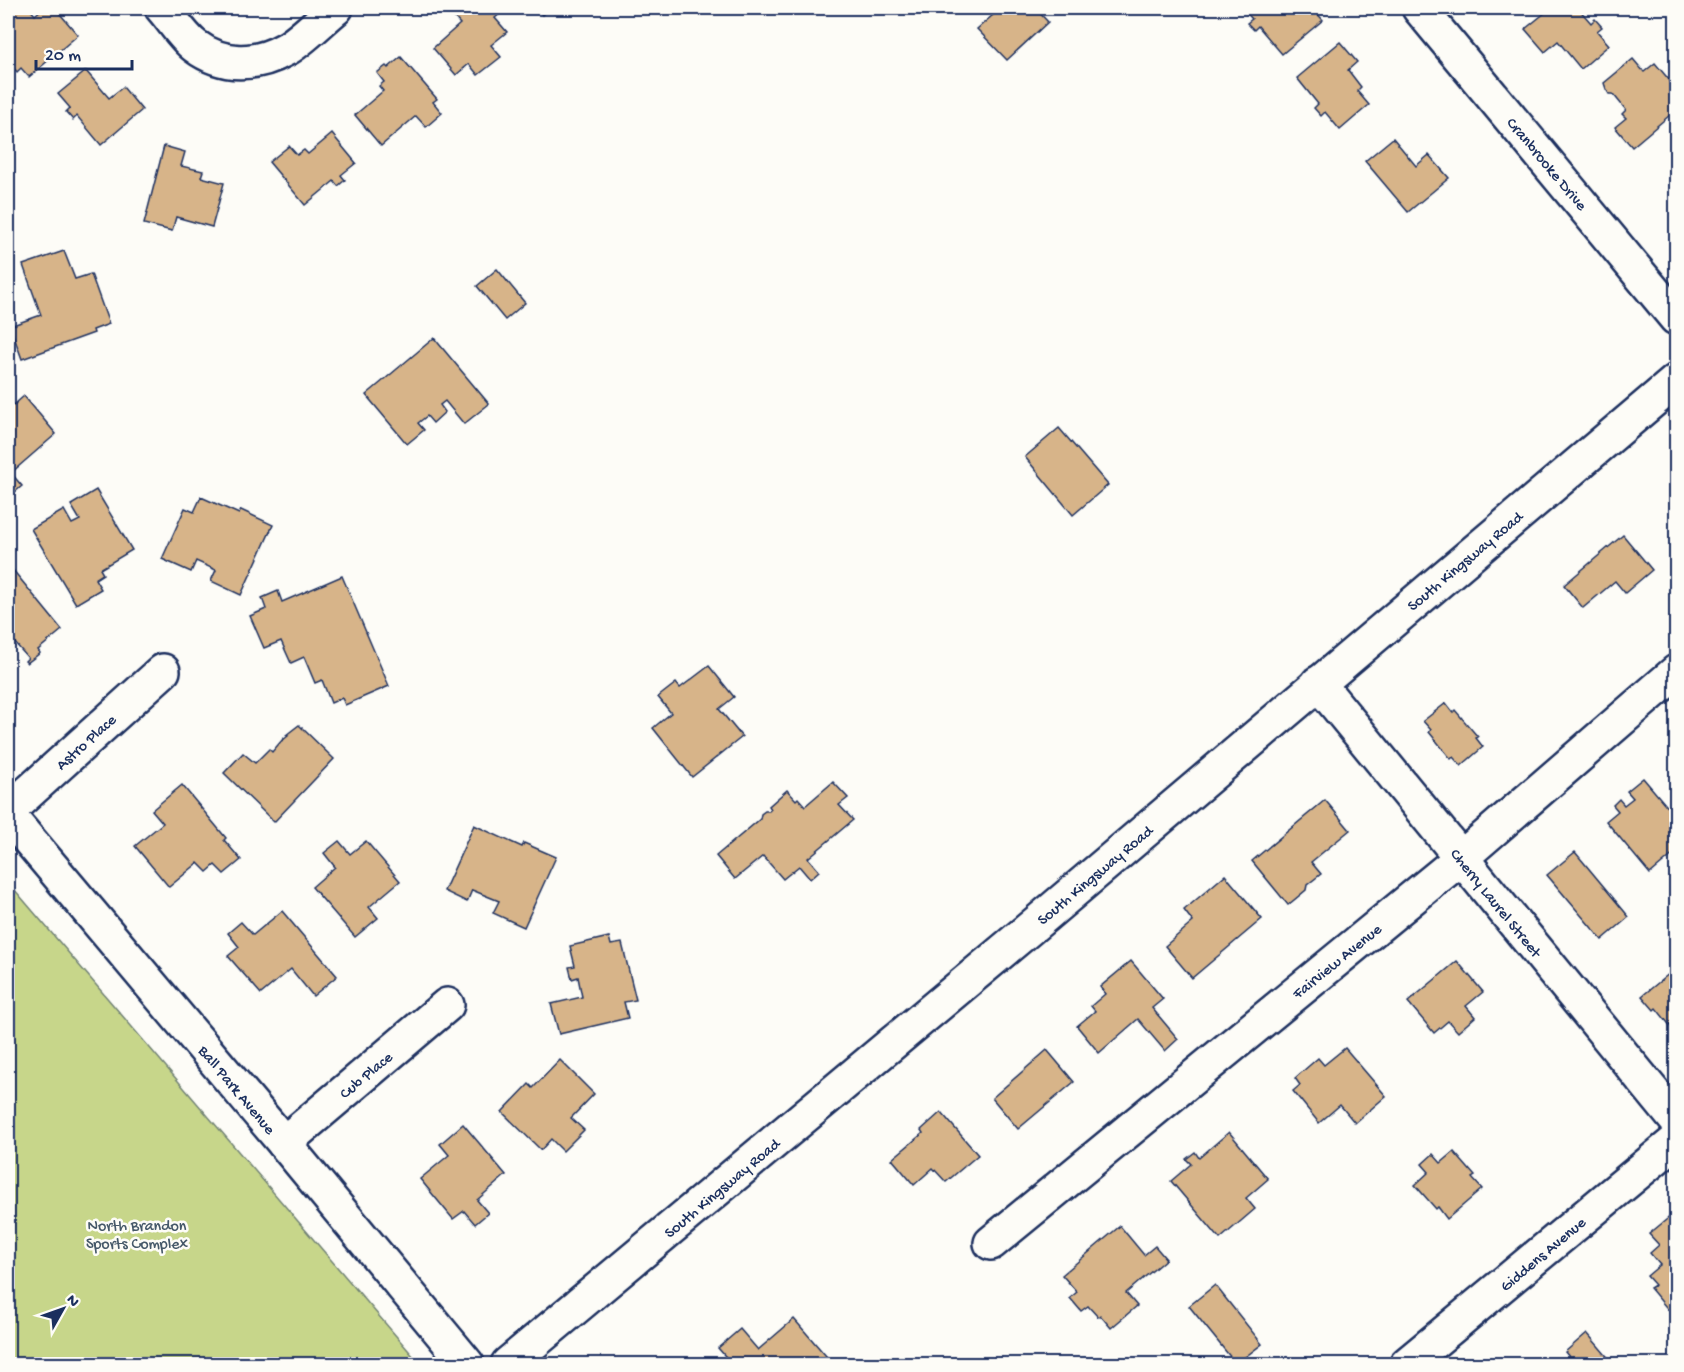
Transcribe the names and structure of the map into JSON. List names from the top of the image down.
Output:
{
  "streets": {
    "street": [
      "Cranbrooke Drive",
      "South Kingsway Road",
      "Astro Place",
      "Cherry Laurel Street",
      "Fairview Avenue",
      "Cub Place",
      "Ball Park Avenue",
      "Giddens Avenue"
    ]
  },
  "crossings": [
    ["South Kingsway Road", "Cherry Laurel Street"],
    ["Astro Place", "Ball Park Avenue"],
    ["Cherry Laurel Street", "Fairview Avenue"],
    ["Cub Place", "Ball Park Avenue"]
  ],
  "parks": ["North Brandon Sports Complex"],
  "scale_bar": "20 m",
  "north": "top right"
}
